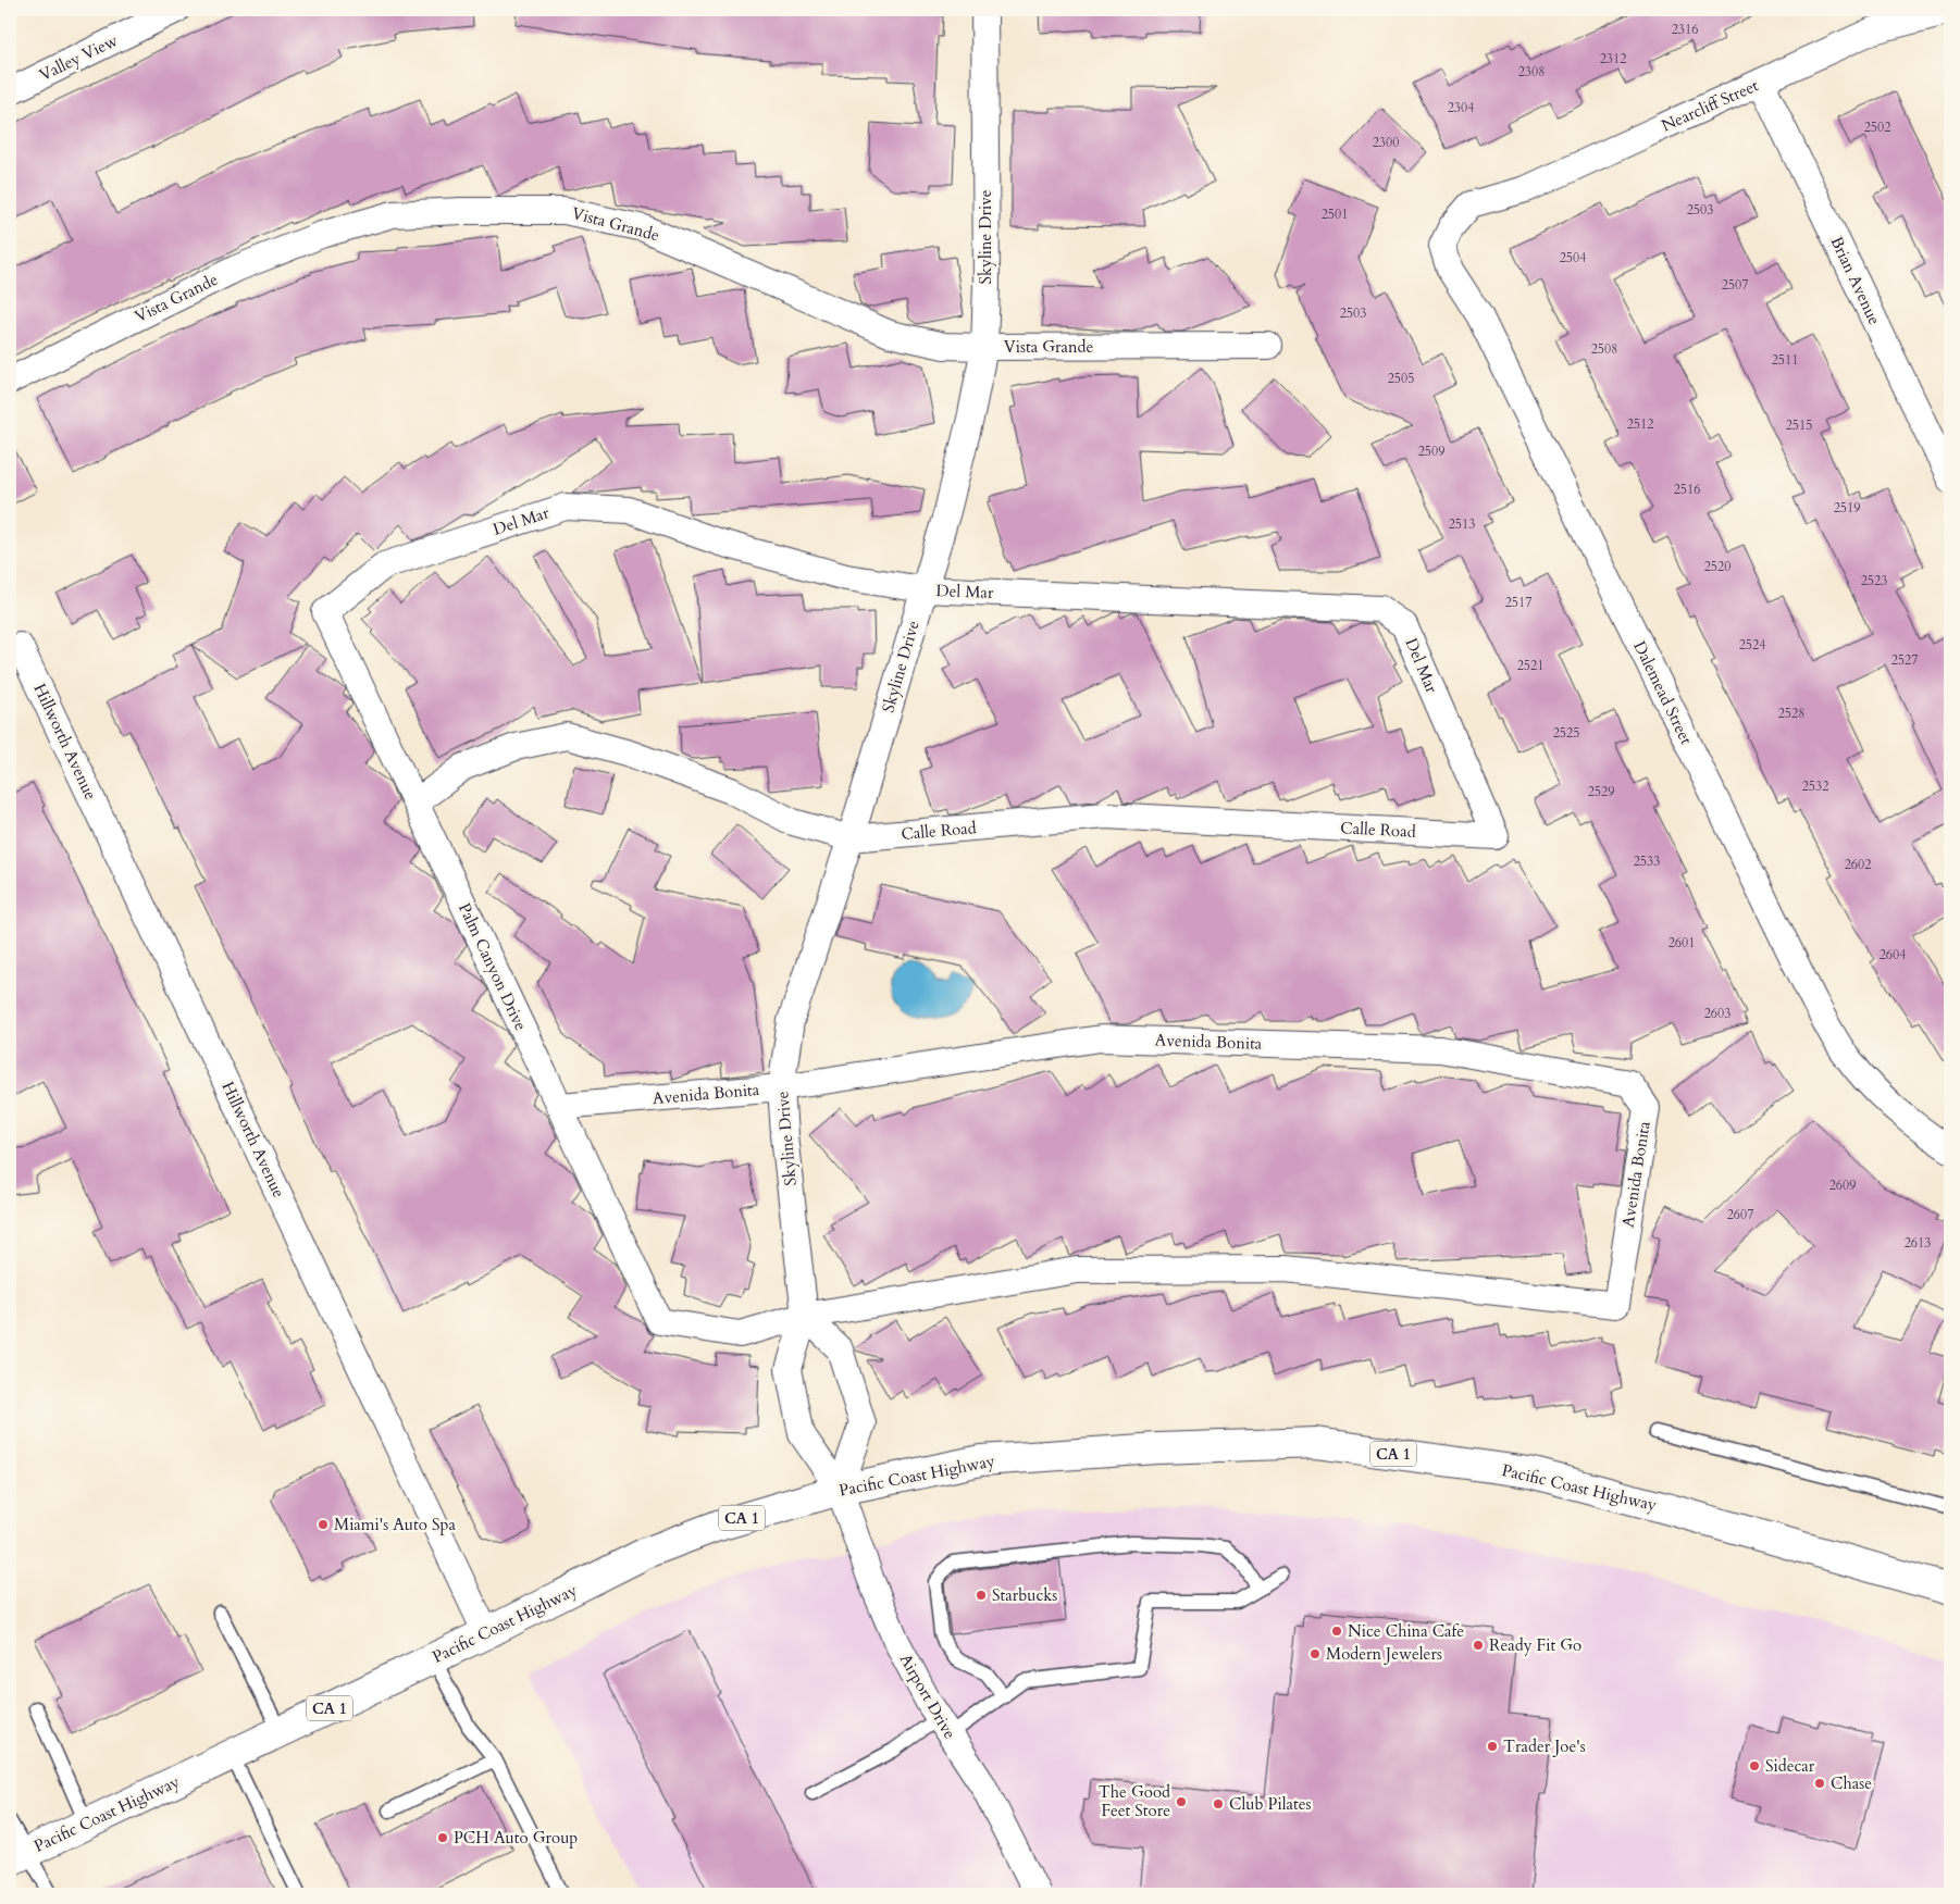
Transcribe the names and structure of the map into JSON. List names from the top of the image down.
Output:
{
  "streets": {
    "highway": ["CA 1", "Pacific Coast Highway"],
    "street": [
      "Valley View",
      "Nearcliff Street",
      "Vista Grande",
      "Skyline Drive",
      "Brian Avenue",
      "Del Mar",
      "Dalemead Street",
      "Hillworth Avenue",
      "Calle Road",
      "Palm Canyon Drive",
      "Avenida Bonita",
      "Airport Drive"
    ]
  },
  "crossings": [
    ["Nearcliff Street", "Brian Avenue"],
    ["Nearcliff Street", "Dalemead Street"],
    ["Vista Grande", "Skyline Drive"],
    ["Skyline Drive", "Del Mar"],
    ["Skyline Drive", "Calle Road"],
    ["Skyline Drive", "Palm Canyon Drive"],
    ["Skyline Drive", "Avenida Bonita"],
    ["Skyline Drive", "Pacific Coast Highway"],
    ["Skyline Drive", "Airport Drive"],
    ["Del Mar", "Calle Road"],
    ["Del Mar", "Palm Canyon Drive"],
    ["Hillworth Avenue", "Pacific Coast Highway"],
    ["Calle Road", "Palm Canyon Drive"],
    ["Palm Canyon Drive", "Avenida Bonita"],
    ["Pacific Coast Highway", "Airport Drive"]
  ],
  "places": [
    "Miami's Auto Spa",
    "Starbucks",
    "Nice China Cafe",
    "Ready Fit Go",
    "Modern Jewelers",
    "Trader Joe's",
    "Sidecar",
    "Chase",
    "The Good Feet Store",
    "Club Pilates",
    "PCH Auto Group"
  ],
  "house_numbers": [
    "2316",
    "2312",
    "2308",
    "2304",
    "2502",
    "2300",
    "2503",
    "2501",
    "2504",
    "2507",
    "2503",
    "2508",
    "2511",
    "2505",
    "2512",
    "2515",
    "2509",
    "2516",
    "2519",
    "2513",
    "2520",
    "2523",
    "2517",
    "2524",
    "2527",
    "2521",
    "2528",
    "2525",
    "2532",
    "2529",
    "2533",
    "2602",
    "2601",
    "2604",
    "2603",
    "2609",
    "2607",
    "2613"
  ]
}
